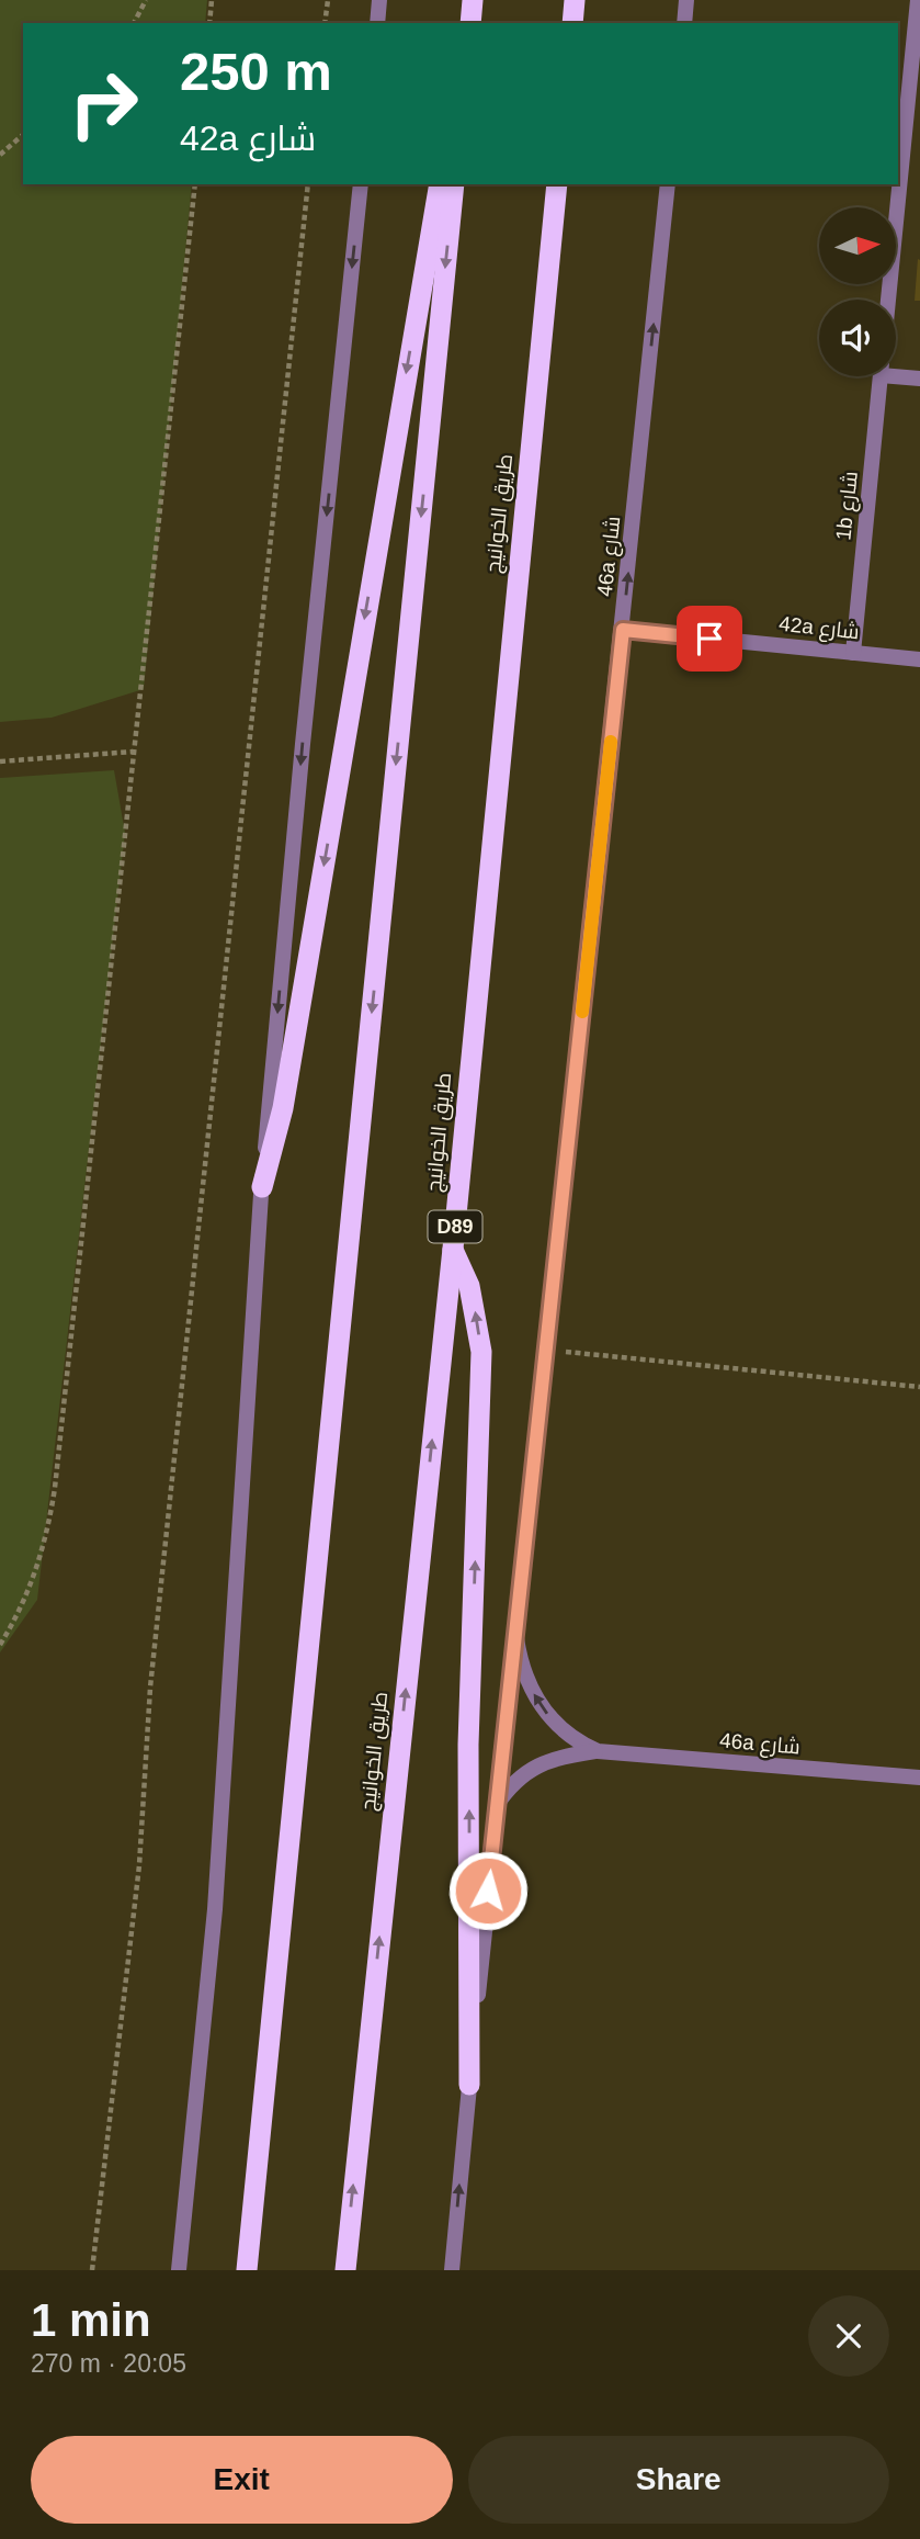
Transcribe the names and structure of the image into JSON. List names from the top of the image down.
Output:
{
  "streets": {
    "highway": ["طريق الخوانيج", "D89"],
    "street": ["1b شارع", "46a شارع", "42a شارع"]
  },
  "crossings": [
    ["1b شارع", "42a شارع"],
    ["46a شارع", "42a شارع"]
  ],
  "north": "right",
  "page": {
    "turn": ["250 m", "42a شارع"],
    "heading": ["1 min", "270 m · 20:05"],
    "buttons": ["Exit", "Share"]
  }
}
